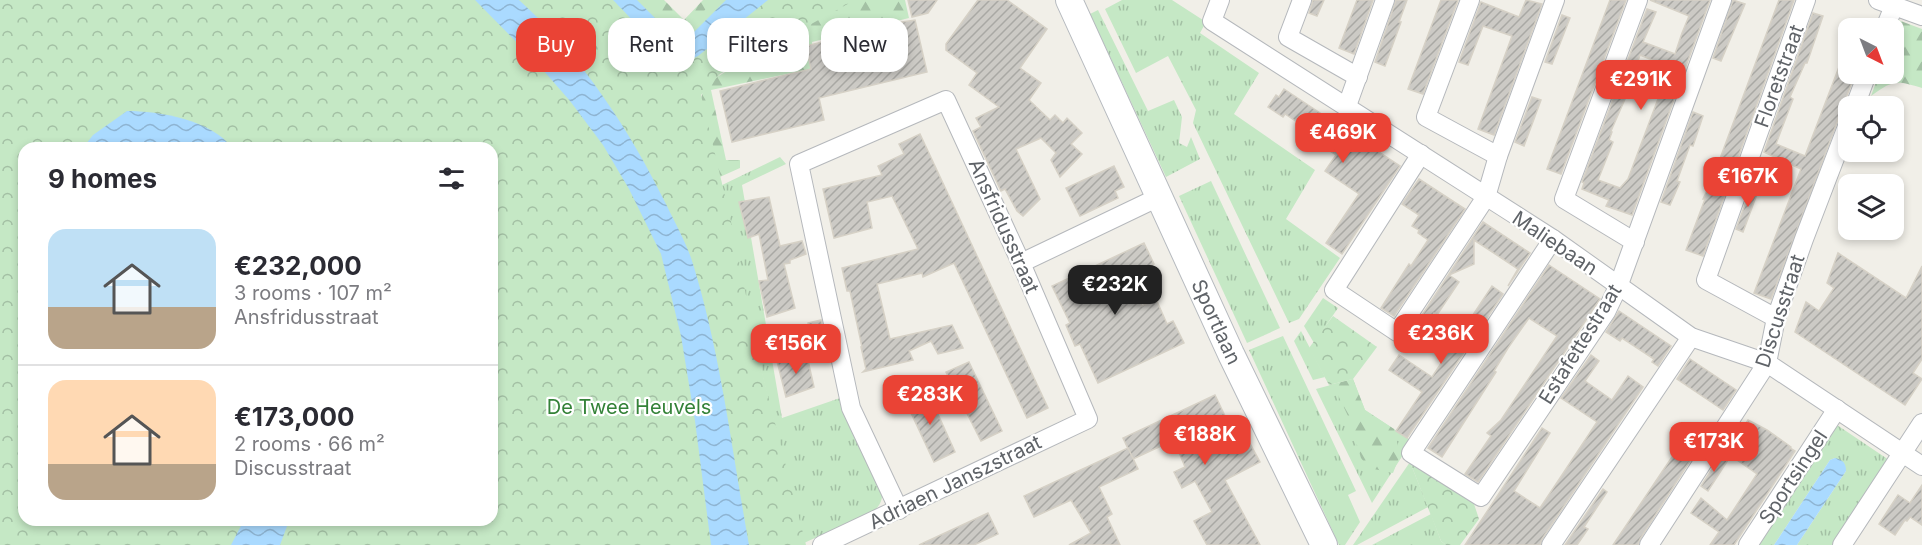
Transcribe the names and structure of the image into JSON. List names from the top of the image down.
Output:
{
  "streets": {
    "street": [
      "Floretstraat",
      "Ansfridusstraat",
      "Maliebaan",
      "Discusstraat",
      "Sportlaan",
      "Estafettestraat",
      "Sportsingel",
      "Adriaen Janszstraat"
    ]
  },
  "crossings": [
    ["Floretstraat", "Discusstraat"],
    ["Ansfridusstraat", "Adriaen Janszstraat"],
    ["Maliebaan", "Discusstraat"],
    ["Maliebaan", "Estafettestraat"],
    ["Maliebaan", "Sportsingel"]
  ],
  "parks": ["De Twee Heuvels"],
  "north": "bottom right",
  "page": {
    "chip": [
      "Buy",
      "Rent",
      "Filters",
      "New"
    ],
    "price": [
      "€291K",
      "€469K",
      "€167K",
      "€232K",
      "€236K",
      "€156K",
      "€283K",
      "€188K",
      "€173K"
    ],
    "heading": "9 homes",
    "list": [
      {
        "name": "€232,000",
        "note": "3 rooms · 107 m² · Ansfridusstraat"
      },
      {
        "name": "€173,000",
        "note": "2 rooms · 66 m² · Discusstraat"
      }
    ]
  }
}
